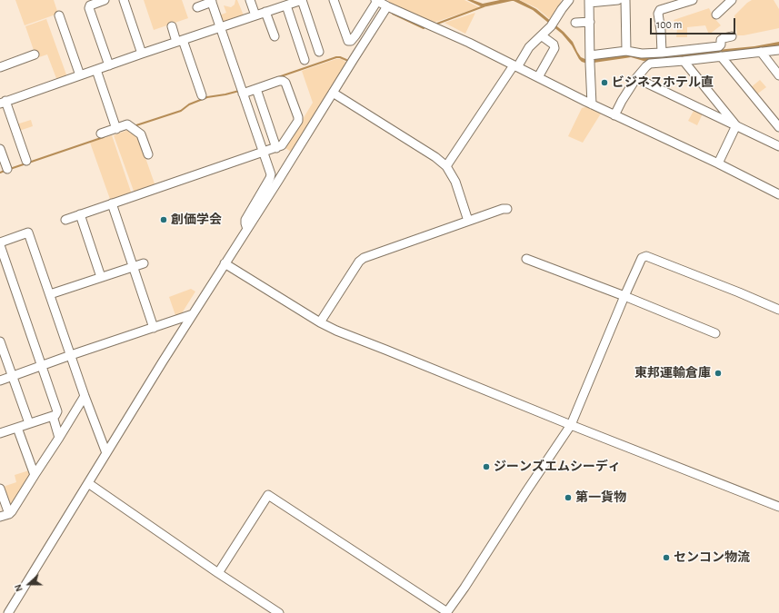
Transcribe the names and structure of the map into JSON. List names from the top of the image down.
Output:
{
  "places": [
    "ビジネスホテル直",
    "創価学会",
    "東邦運輸倉庫",
    "ジーンズエムシーディ",
    "第一貨物",
    "センコン物流"
  ],
  "scale_bar": "100 m",
  "north": "left"
}
